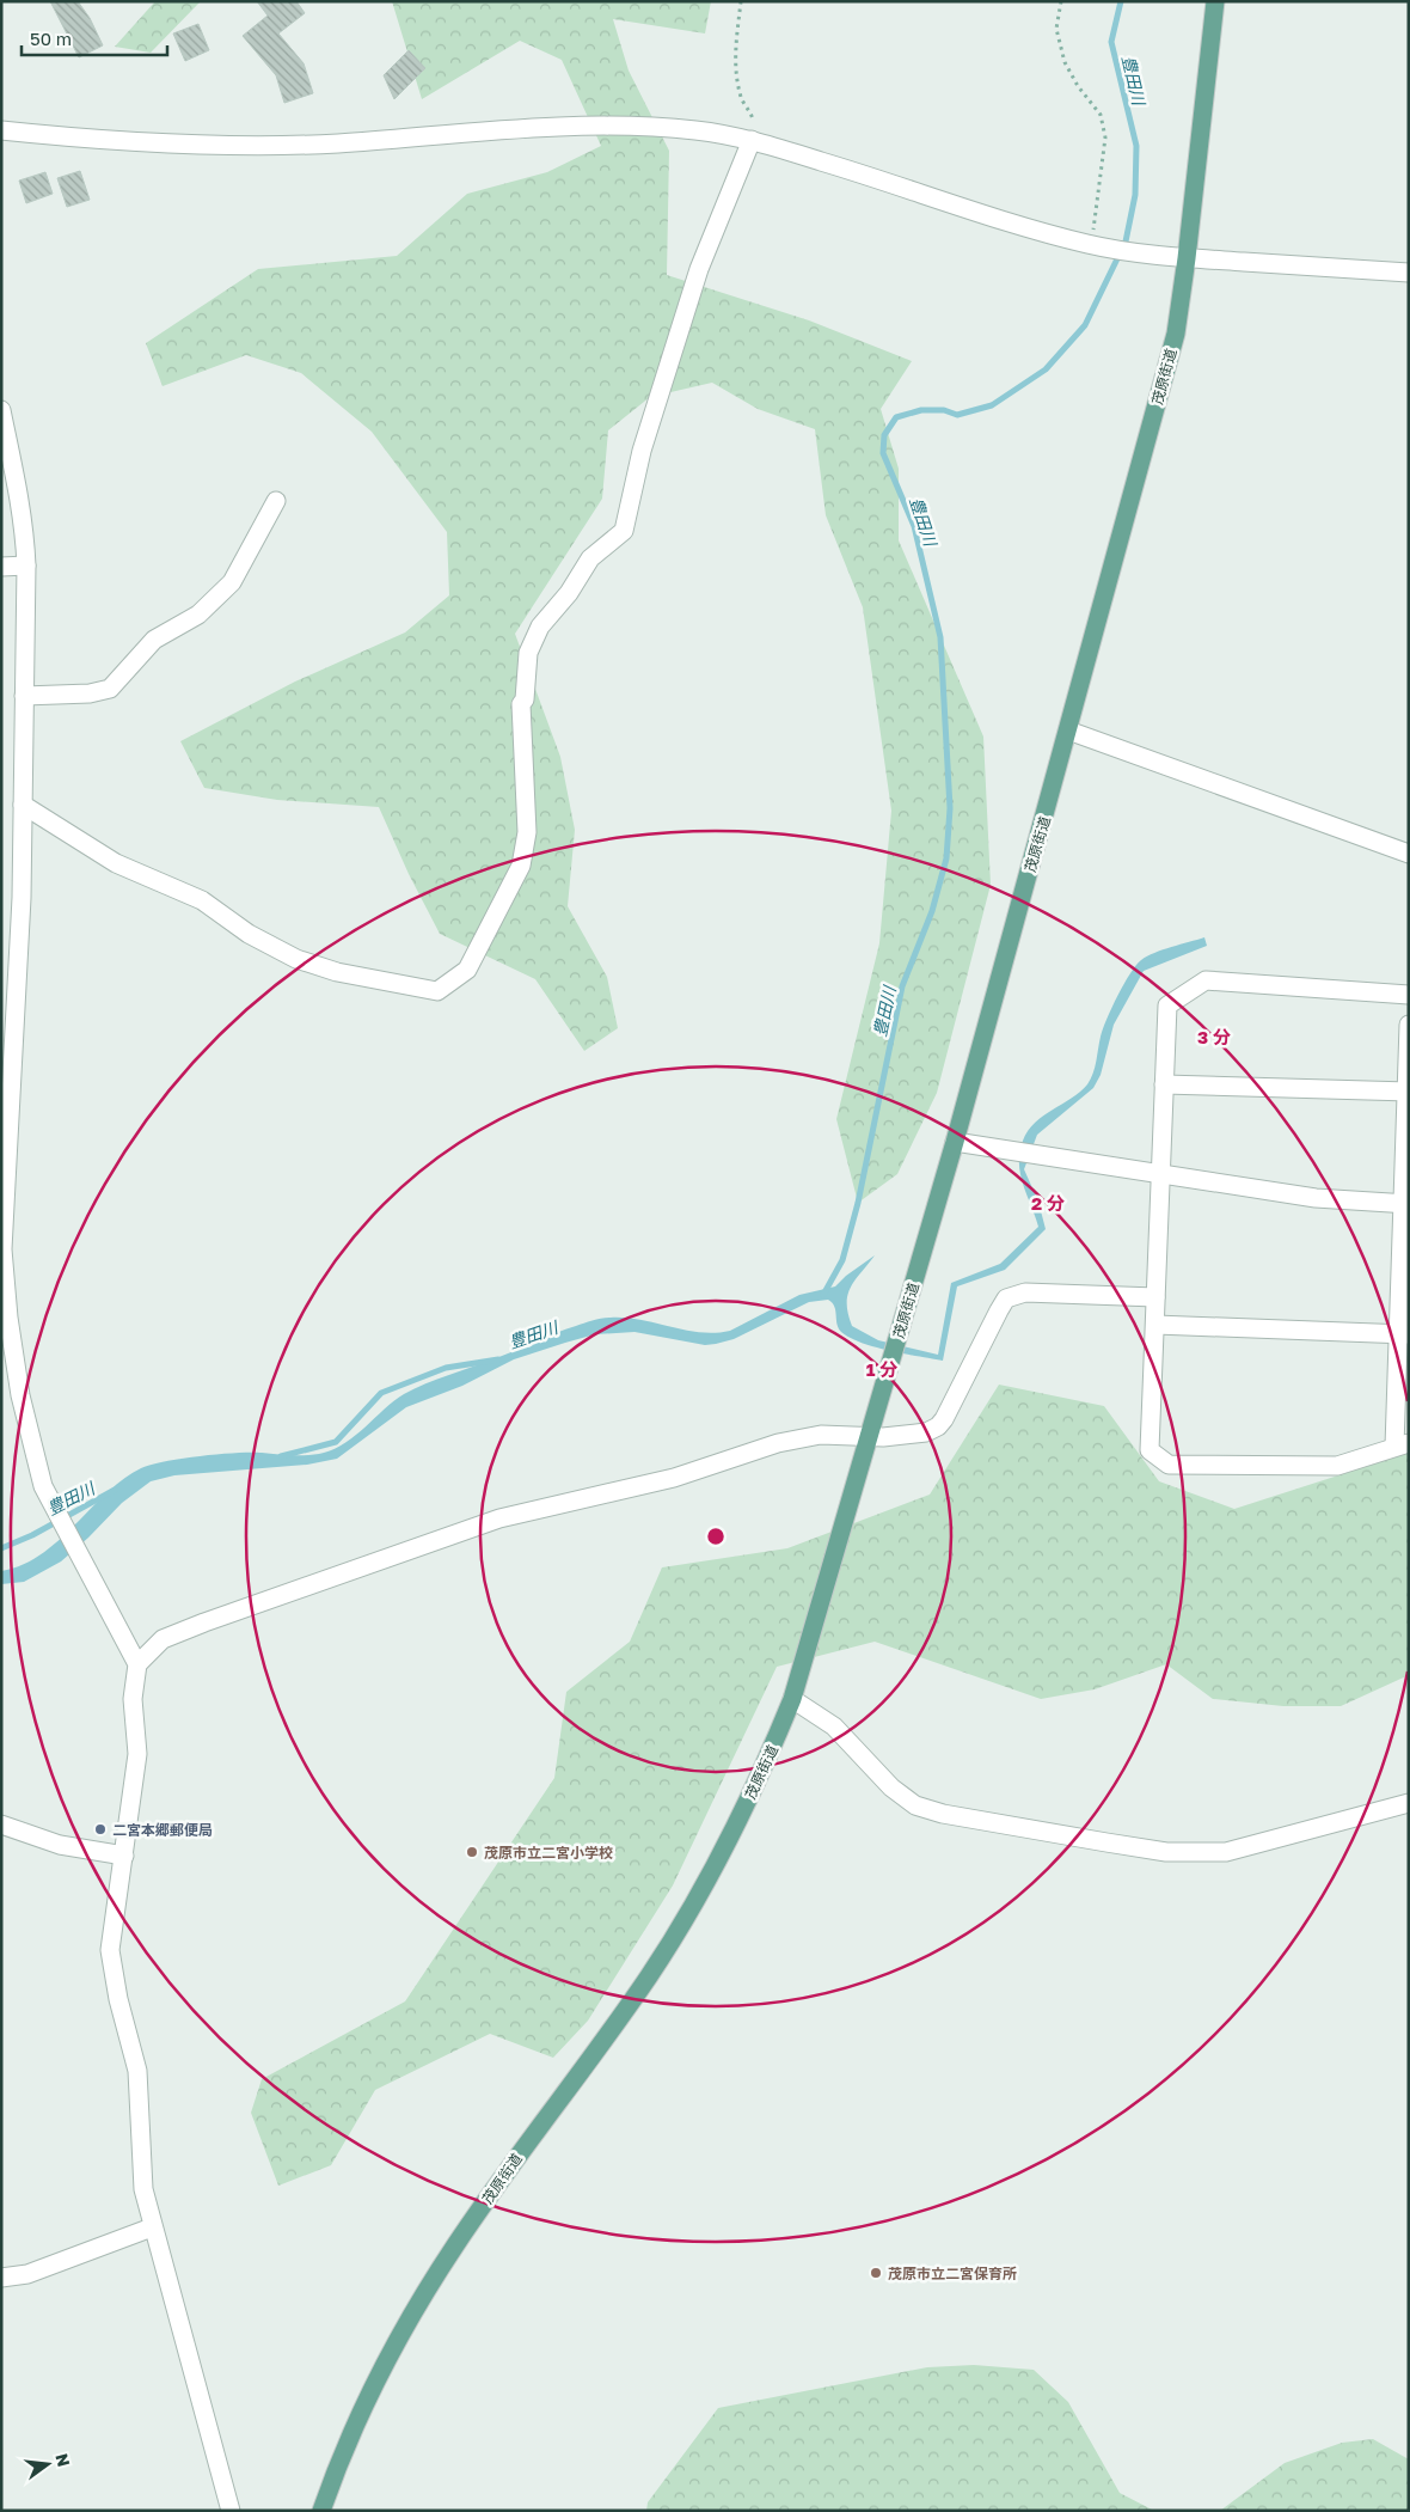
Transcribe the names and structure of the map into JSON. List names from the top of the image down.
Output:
{
  "streets": {
    "main road": ["茂原街道"]
  },
  "water": ["豊田川"],
  "places": ["二宮本郷郵便局", "茂原市立二宮小学校", "茂原市立二宮保育所"],
  "scale_bar": "50 m",
  "north": "right",
  "rings": ["3 分", "2 分", "1 分"]
}
